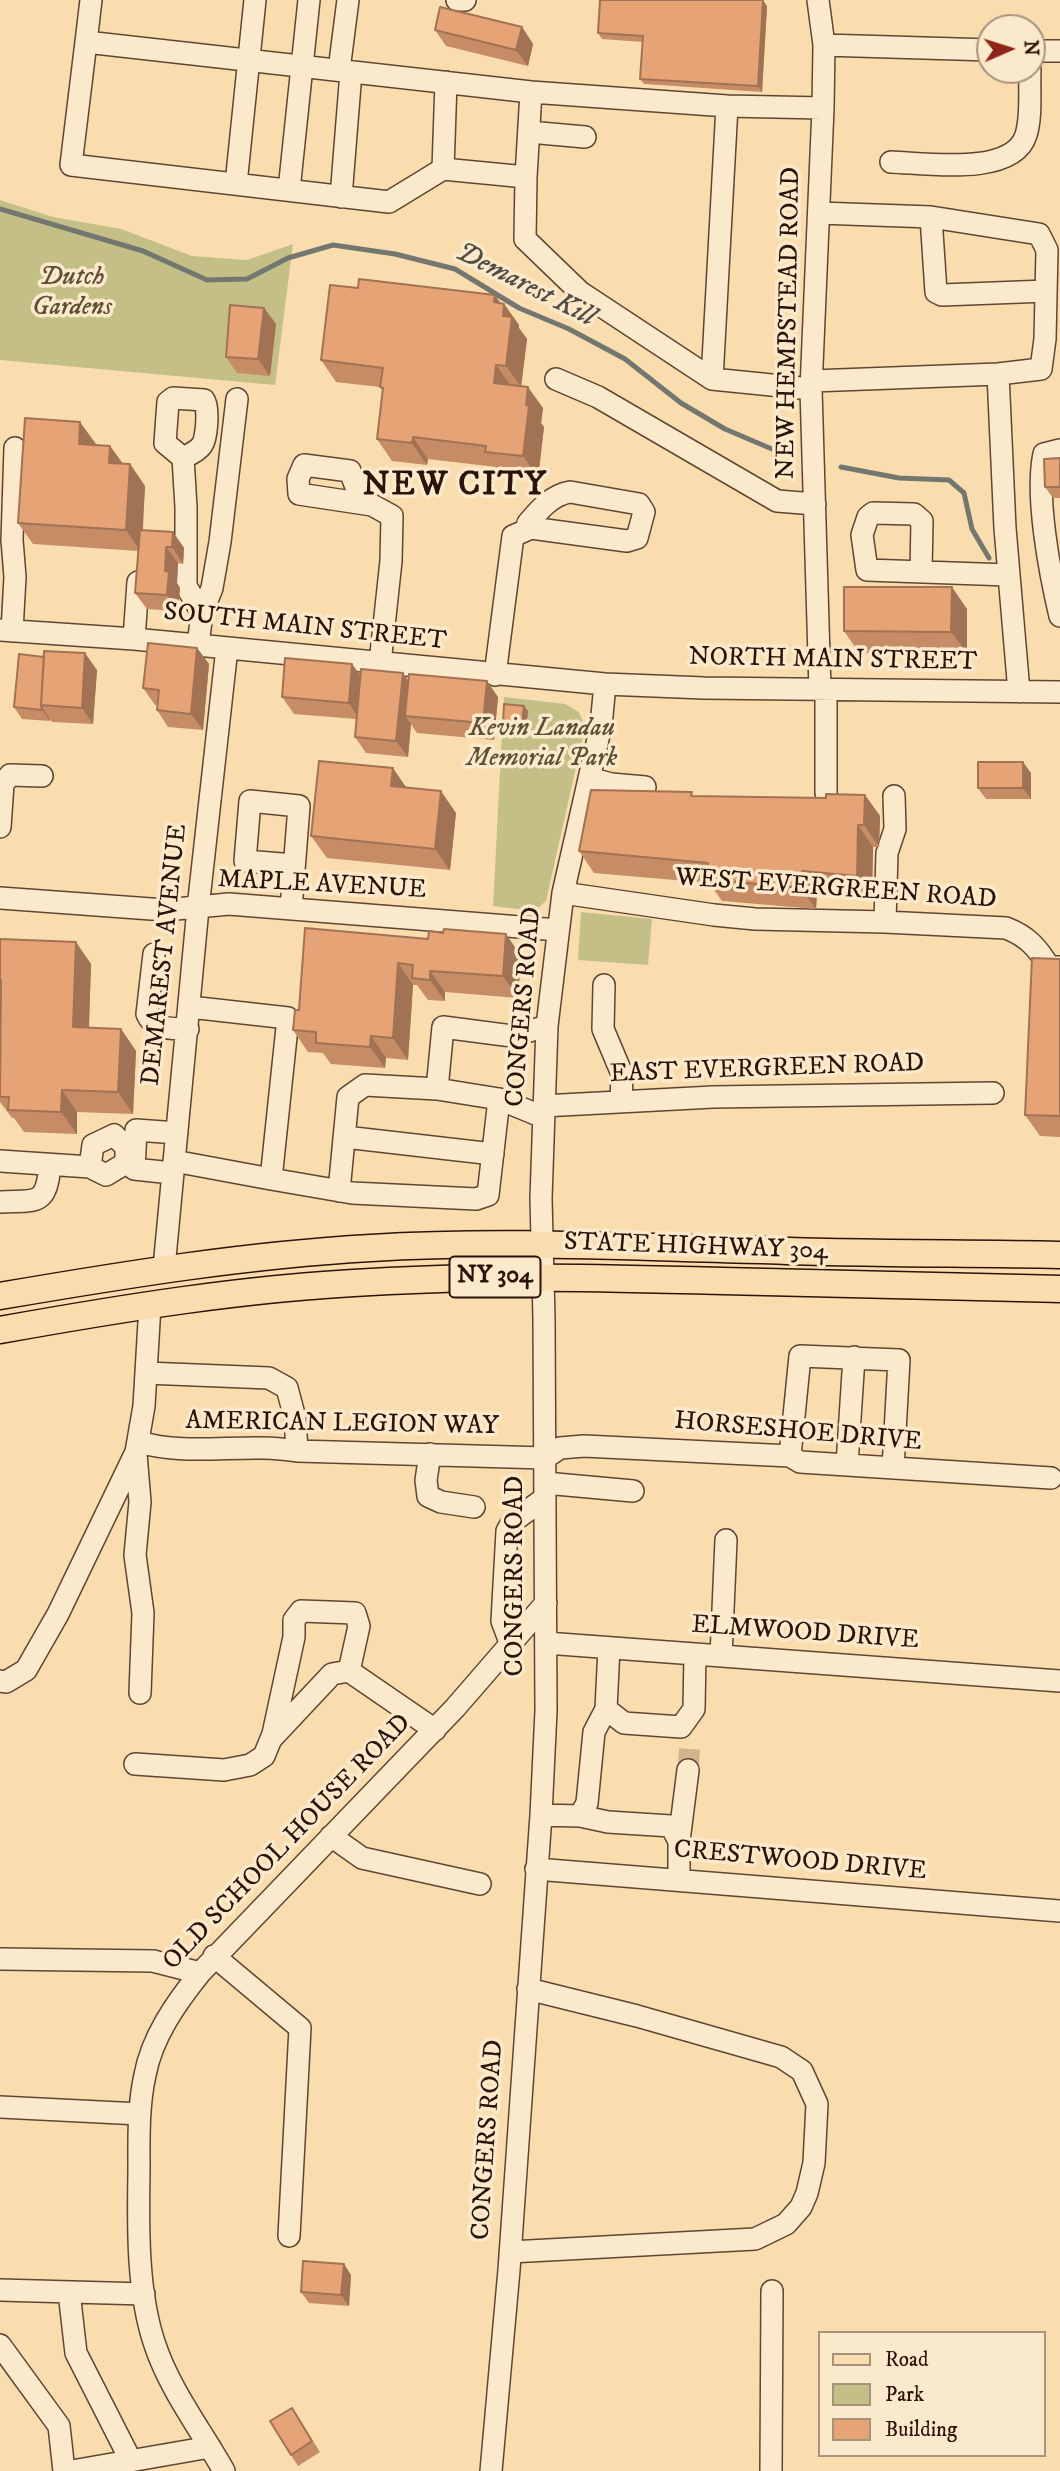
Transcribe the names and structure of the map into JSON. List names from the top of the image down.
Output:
{
  "streets": {
    "main road": ["STATE HIGHWAY 304", "NY 304"],
    "street": [
      "NEW HEMPSTEAD ROAD",
      "SOUTH MAIN STREET",
      "NORTH MAIN STREET",
      "MAPLE AVENUE",
      "WEST EVERGREEN ROAD",
      "DEMAREST AVENUE",
      "CONGERS ROAD",
      "EAST EVERGREEN ROAD",
      "AMERICAN LEGION WAY",
      "HORSESHOE DRIVE",
      "ELMWOOD DRIVE",
      "OLD SCHOOL HOUSE ROAD",
      "CRESTWOOD DRIVE"
    ]
  },
  "crossings": [
    ["NEW HEMPSTEAD ROAD", "NORTH MAIN STREET"],
    ["SOUTH MAIN STREET", "NORTH MAIN STREET"],
    ["SOUTH MAIN STREET", "DEMAREST AVENUE"],
    ["SOUTH MAIN STREET", "CONGERS ROAD"],
    ["NORTH MAIN STREET", "CONGERS ROAD"],
    ["MAPLE AVENUE", "DEMAREST AVENUE"],
    ["MAPLE AVENUE", "CONGERS ROAD"],
    ["WEST EVERGREEN ROAD", "CONGERS ROAD"],
    ["DEMAREST AVENUE", "STATE HIGHWAY 304"],
    ["CONGERS ROAD", "EAST EVERGREEN ROAD"],
    ["CONGERS ROAD", "STATE HIGHWAY 304"],
    ["CONGERS ROAD", "AMERICAN LEGION WAY"],
    ["CONGERS ROAD", "HORSESHOE DRIVE"],
    ["CONGERS ROAD", "ELMWOOD DRIVE"],
    ["CONGERS ROAD", "OLD SCHOOL HOUSE ROAD"],
    ["CONGERS ROAD", "CRESTWOOD DRIVE"],
    ["AMERICAN LEGION WAY", "HORSESHOE DRIVE"]
  ],
  "districts": ["NEW CITY"],
  "water": ["Demarest Kill"],
  "parks": ["Dutch Gardens", "Kevin Landau Memorial Park"],
  "legend": ["Road", "Park", "Building"],
  "north": "right"
}
